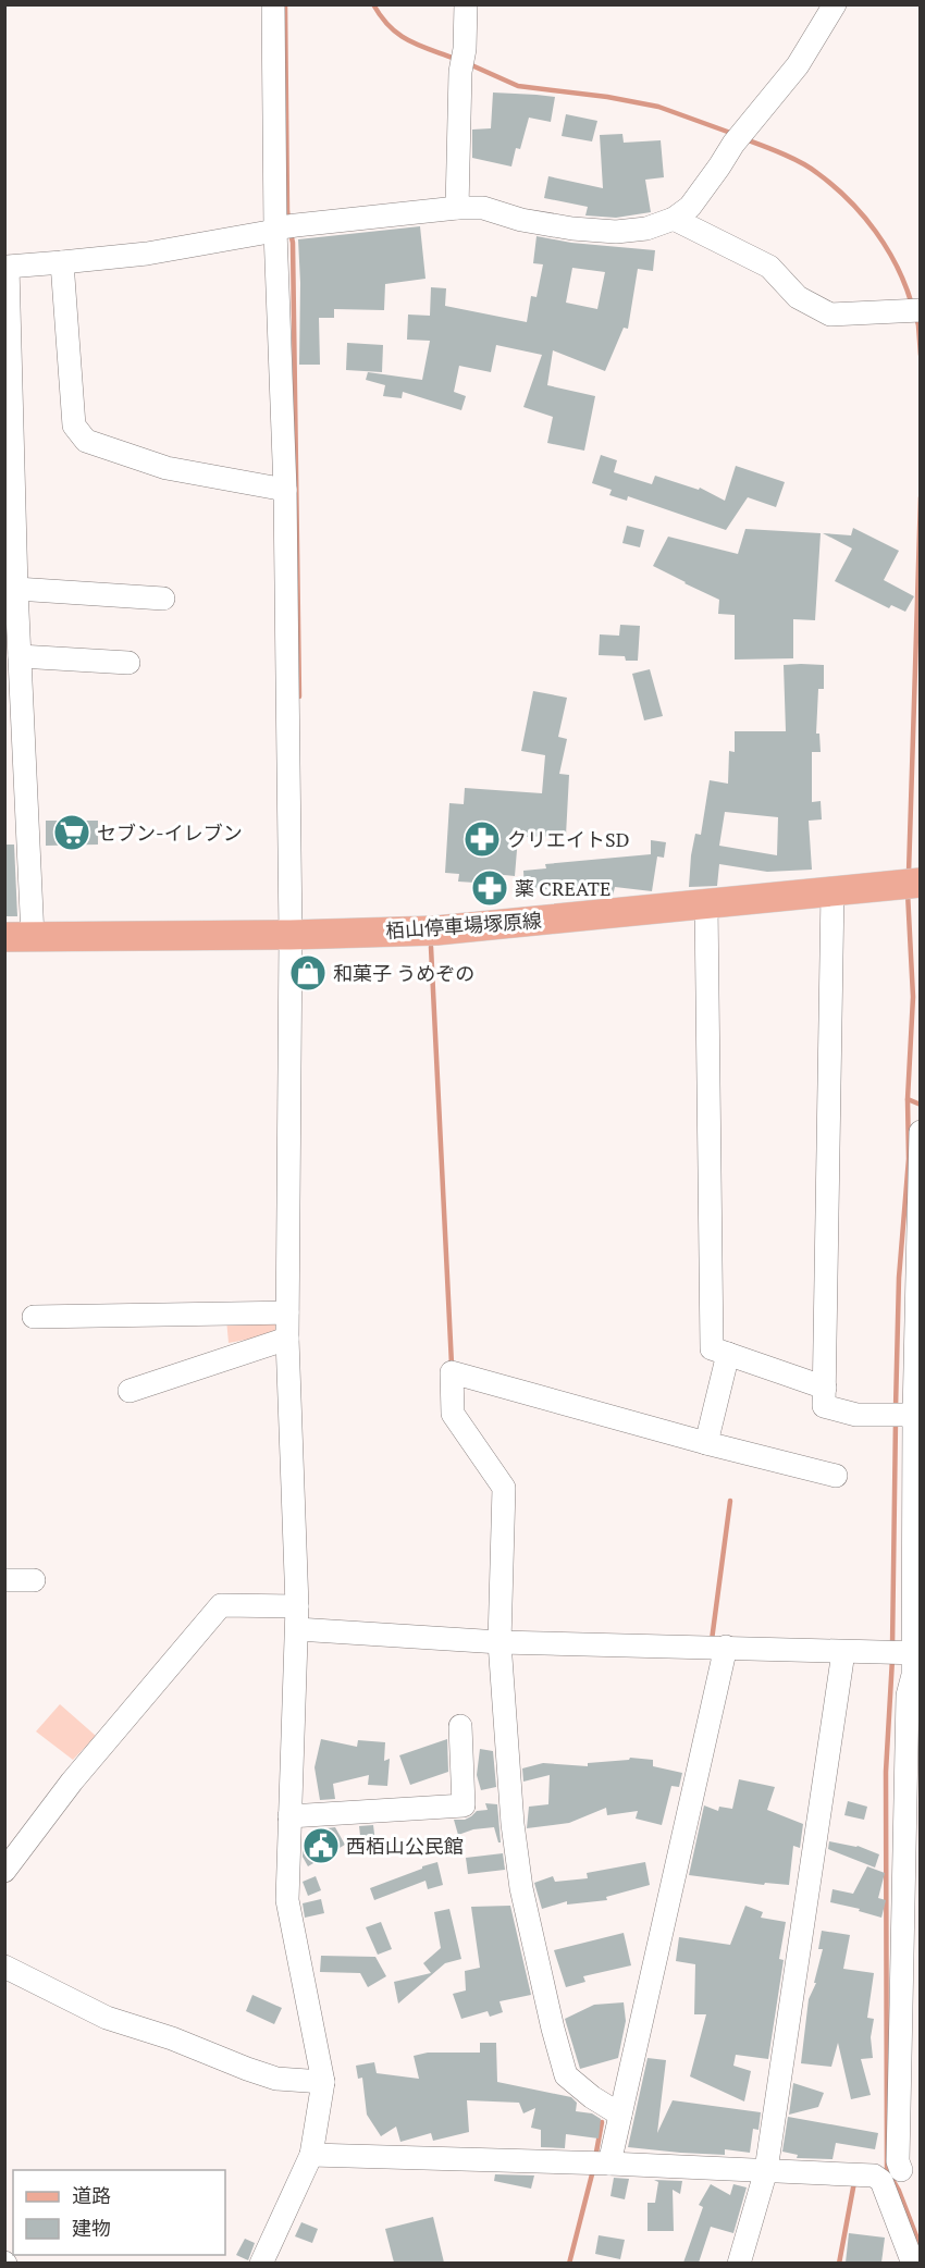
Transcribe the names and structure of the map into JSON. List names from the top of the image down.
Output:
{
  "streets": {
    "main road": ["栢山停車場塚原線"]
  },
  "places": {
    "supermarket": ["セブン-イレブン"],
    "pharmacy": ["クリエイトSD", "薬 CREATE"],
    "shop": ["和菓子 うめぞの"],
    "public building": ["西栢山公民館"]
  },
  "legend": ["道路", "建物"]
}
